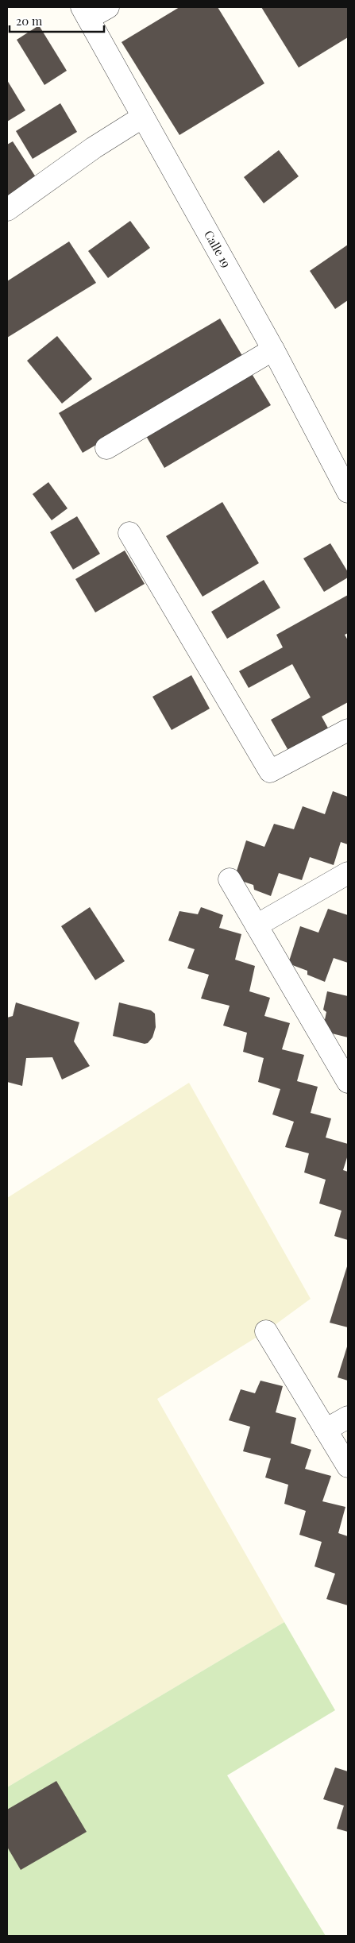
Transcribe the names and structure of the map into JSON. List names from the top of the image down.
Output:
{
  "streets": {
    "street": ["Calle 19"]
  },
  "scale_bar": "20 m"
}
